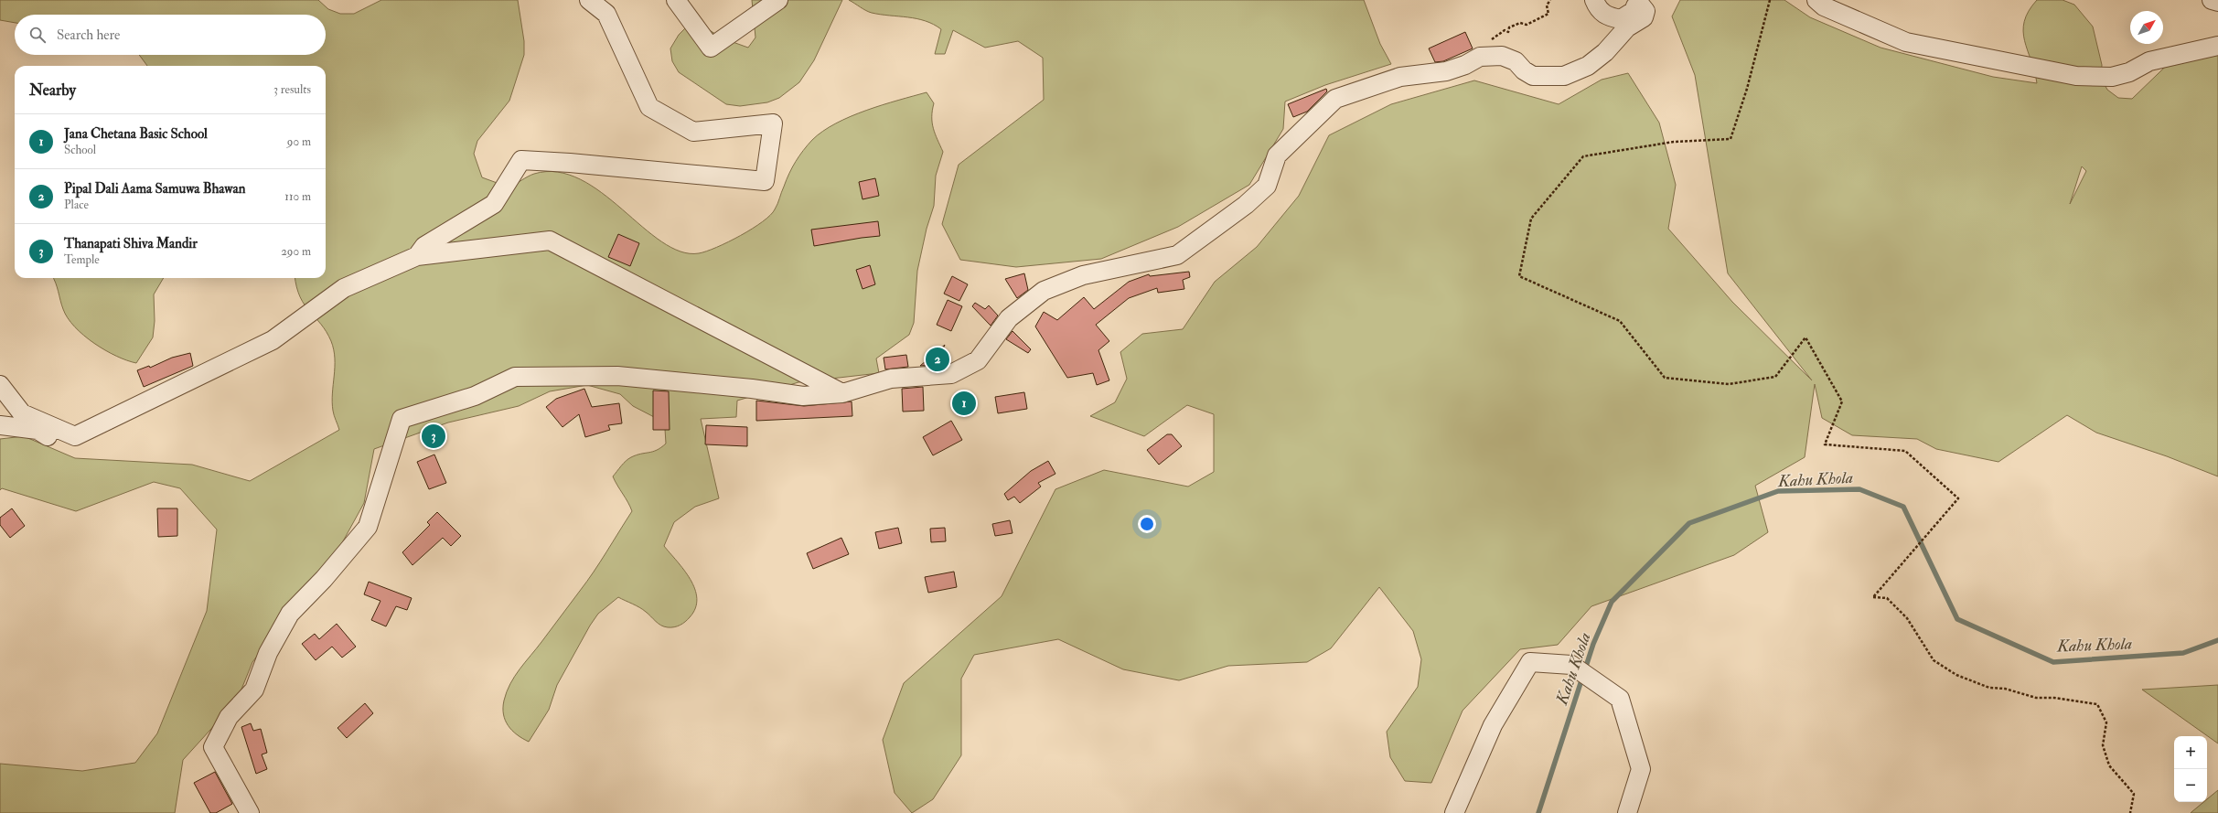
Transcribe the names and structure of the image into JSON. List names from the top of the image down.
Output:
{
  "water": ["Kahu Khola"],
  "north": "top right",
  "page": {
    "search": "Search here",
    "heading": ["Nearby", "3 results"],
    "list": [
      {
        "mark": "1",
        "name": "Jana Chetana Basic School",
        "note": "School",
        "value": "90 m"
      },
      {
        "mark": "2",
        "name": "Pipal Dali Aama Samuwa Bhawan",
        "note": "Place",
        "value": "110 m"
      },
      {
        "mark": "3",
        "name": "Thanapati Shiva Mandir",
        "note": "Temple",
        "value": "290 m"
      }
    ],
    "pins": ["2", "1", "3"],
    "map_buttons": ["+", "−"]
  }
}
